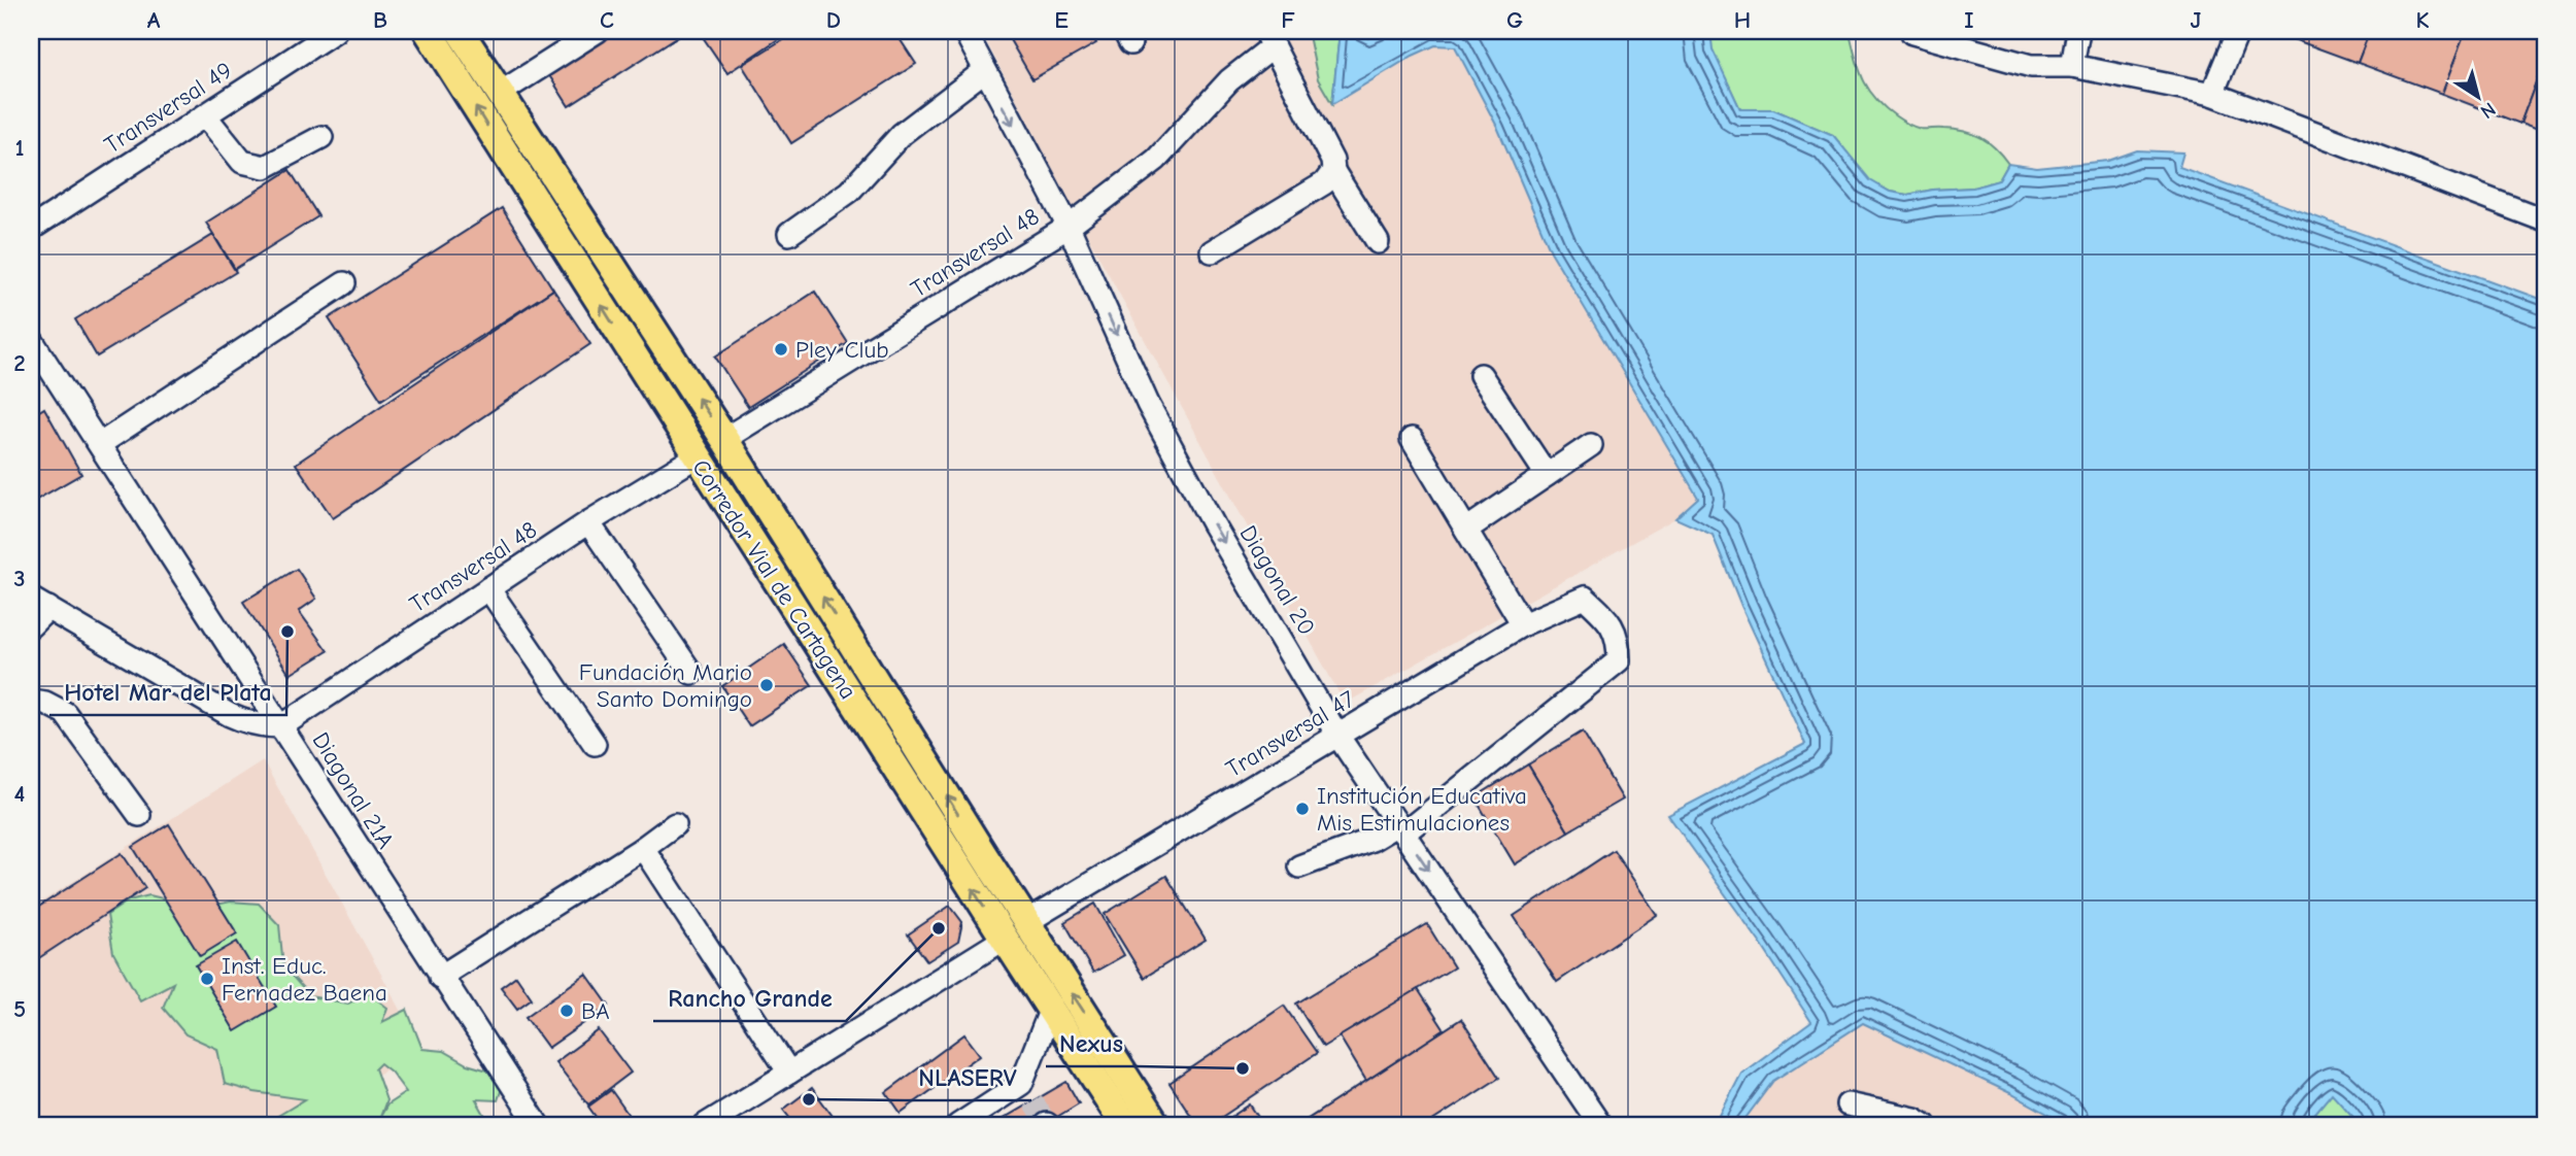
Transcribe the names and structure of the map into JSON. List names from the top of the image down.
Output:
{
  "streets": {
    "main road": ["Corredor Vial de Cartagena"],
    "street": [
      "Transversal 49",
      "Transversal 48",
      "Diagonal 20",
      "Transversal 47",
      "Diagonal 21A"
    ]
  },
  "crossings": [
    ["Transversal 48", "Corredor Vial de Cartagena"],
    ["Transversal 48", "Diagonal 20"],
    ["Transversal 48", "Diagonal 21A"],
    ["Corredor Vial de Cartagena", "Transversal 47"],
    ["Diagonal 20", "Transversal 47"]
  ],
  "one_way": ["Corredor Vial de Cartagena", "Diagonal 20"],
  "places": [
    "Pley Club",
    "Hotel Mar del Plata",
    "Fundación Mario Santo Domingo",
    "Institución Educativa Mis Estimulaciones",
    "Rancho Grande",
    "Inst. Educ. Fernadez Baena",
    "BA",
    "Nexus",
    "NLASERV"
  ],
  "north": "bottom right",
  "grid": {
    "columns": [
      "A",
      "B",
      "C",
      "D",
      "E",
      "F",
      "G",
      "H",
      "I",
      "J",
      "K"
    ],
    "rows": [
      "1",
      "2",
      "3",
      "4",
      "5"
    ]
  }
}
